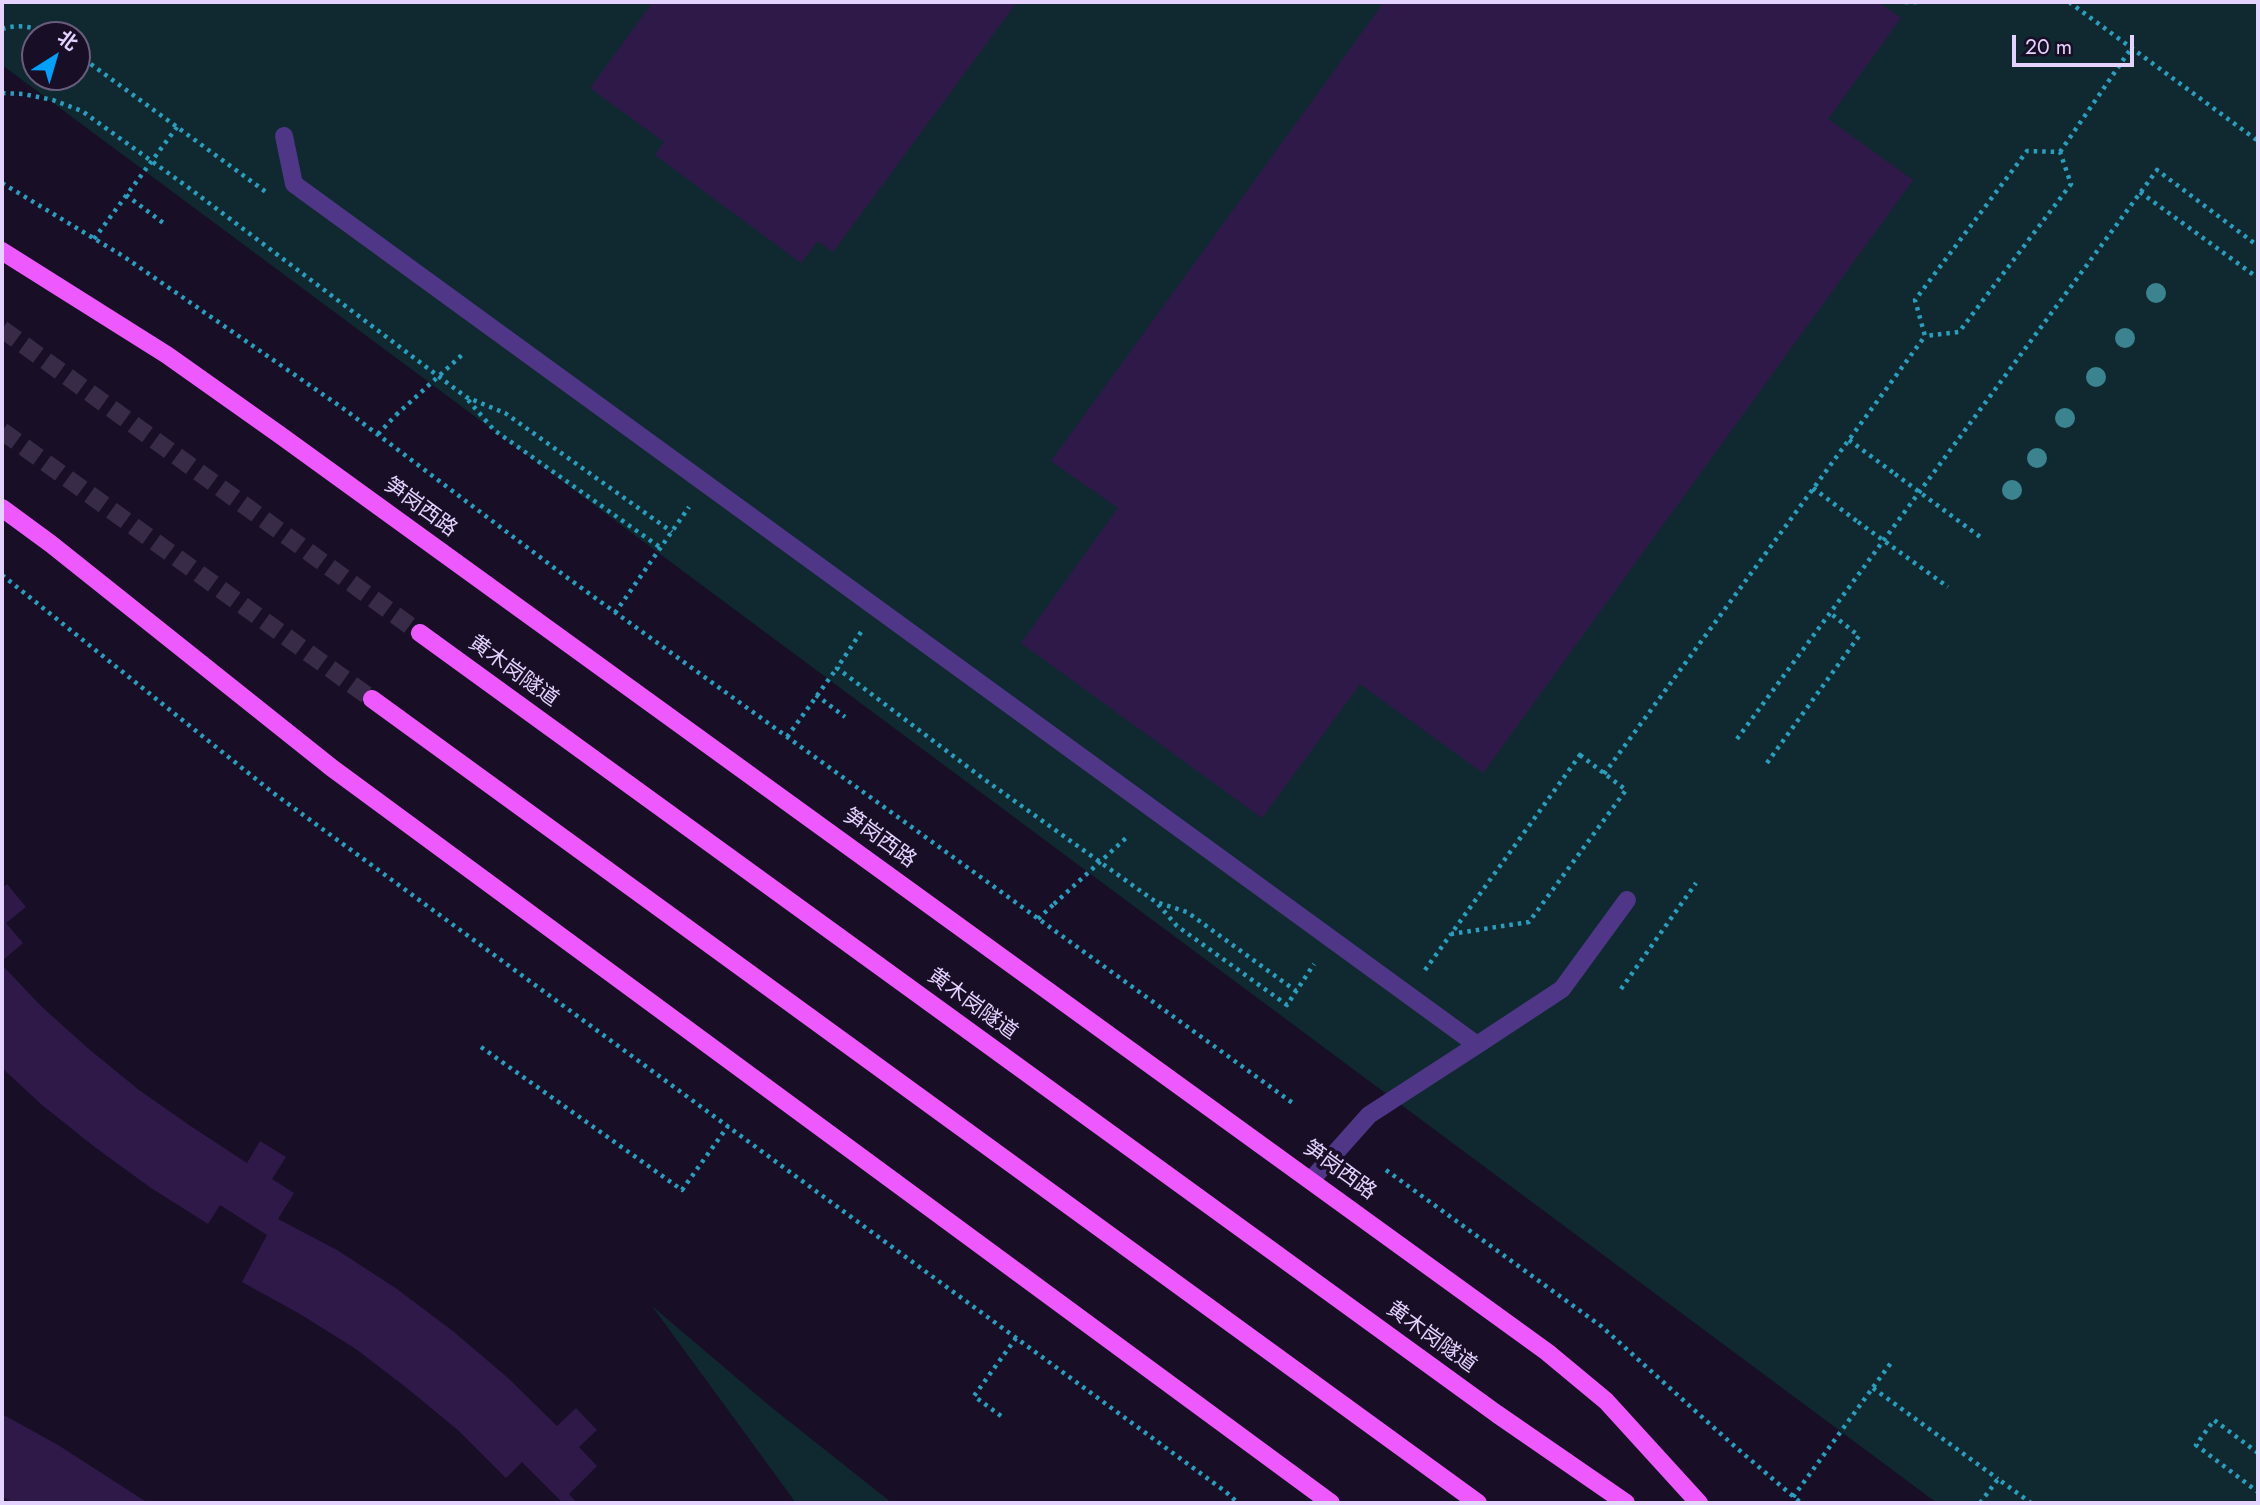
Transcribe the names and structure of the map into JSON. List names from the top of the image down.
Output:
{
  "streets": {
    "main road": ["笋岗西路", "黄木岗隧道"]
  },
  "scale_bar": "20 m",
  "north": "top right"
}
